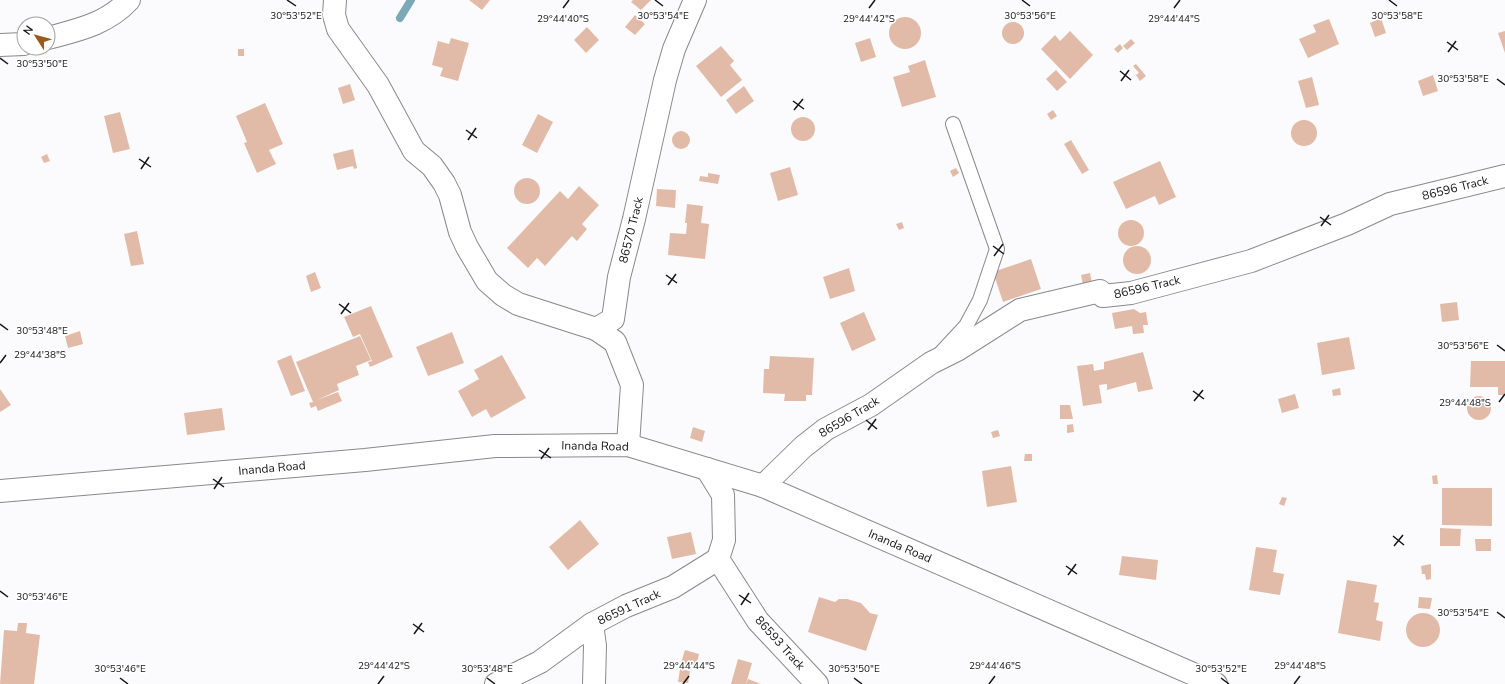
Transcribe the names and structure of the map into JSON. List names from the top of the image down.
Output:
{
  "streets": {
    "street": [
      "86596 Track",
      "86570 Track",
      "Inanda Road",
      "86591 Track",
      "86593 Track"
    ]
  },
  "crossings": [
    ["86596 Track", "Inanda Road"],
    ["86591 Track", "86593 Track"]
  ],
  "north": "top left",
  "coordinates": [
    "30°53'52\"E",
    "30°53'54\"E",
    "30°53'56\"E",
    "30°53'58\"E",
    "29°44'40\"S",
    "29°44'42\"S",
    "29°44'44\"S",
    "30°53'50\"E",
    "30°53'48\"E",
    "29°44'38\"S",
    "29°44'48\"S",
    "30°53'46\"E",
    "29°44'46\"S"
  ]
}
